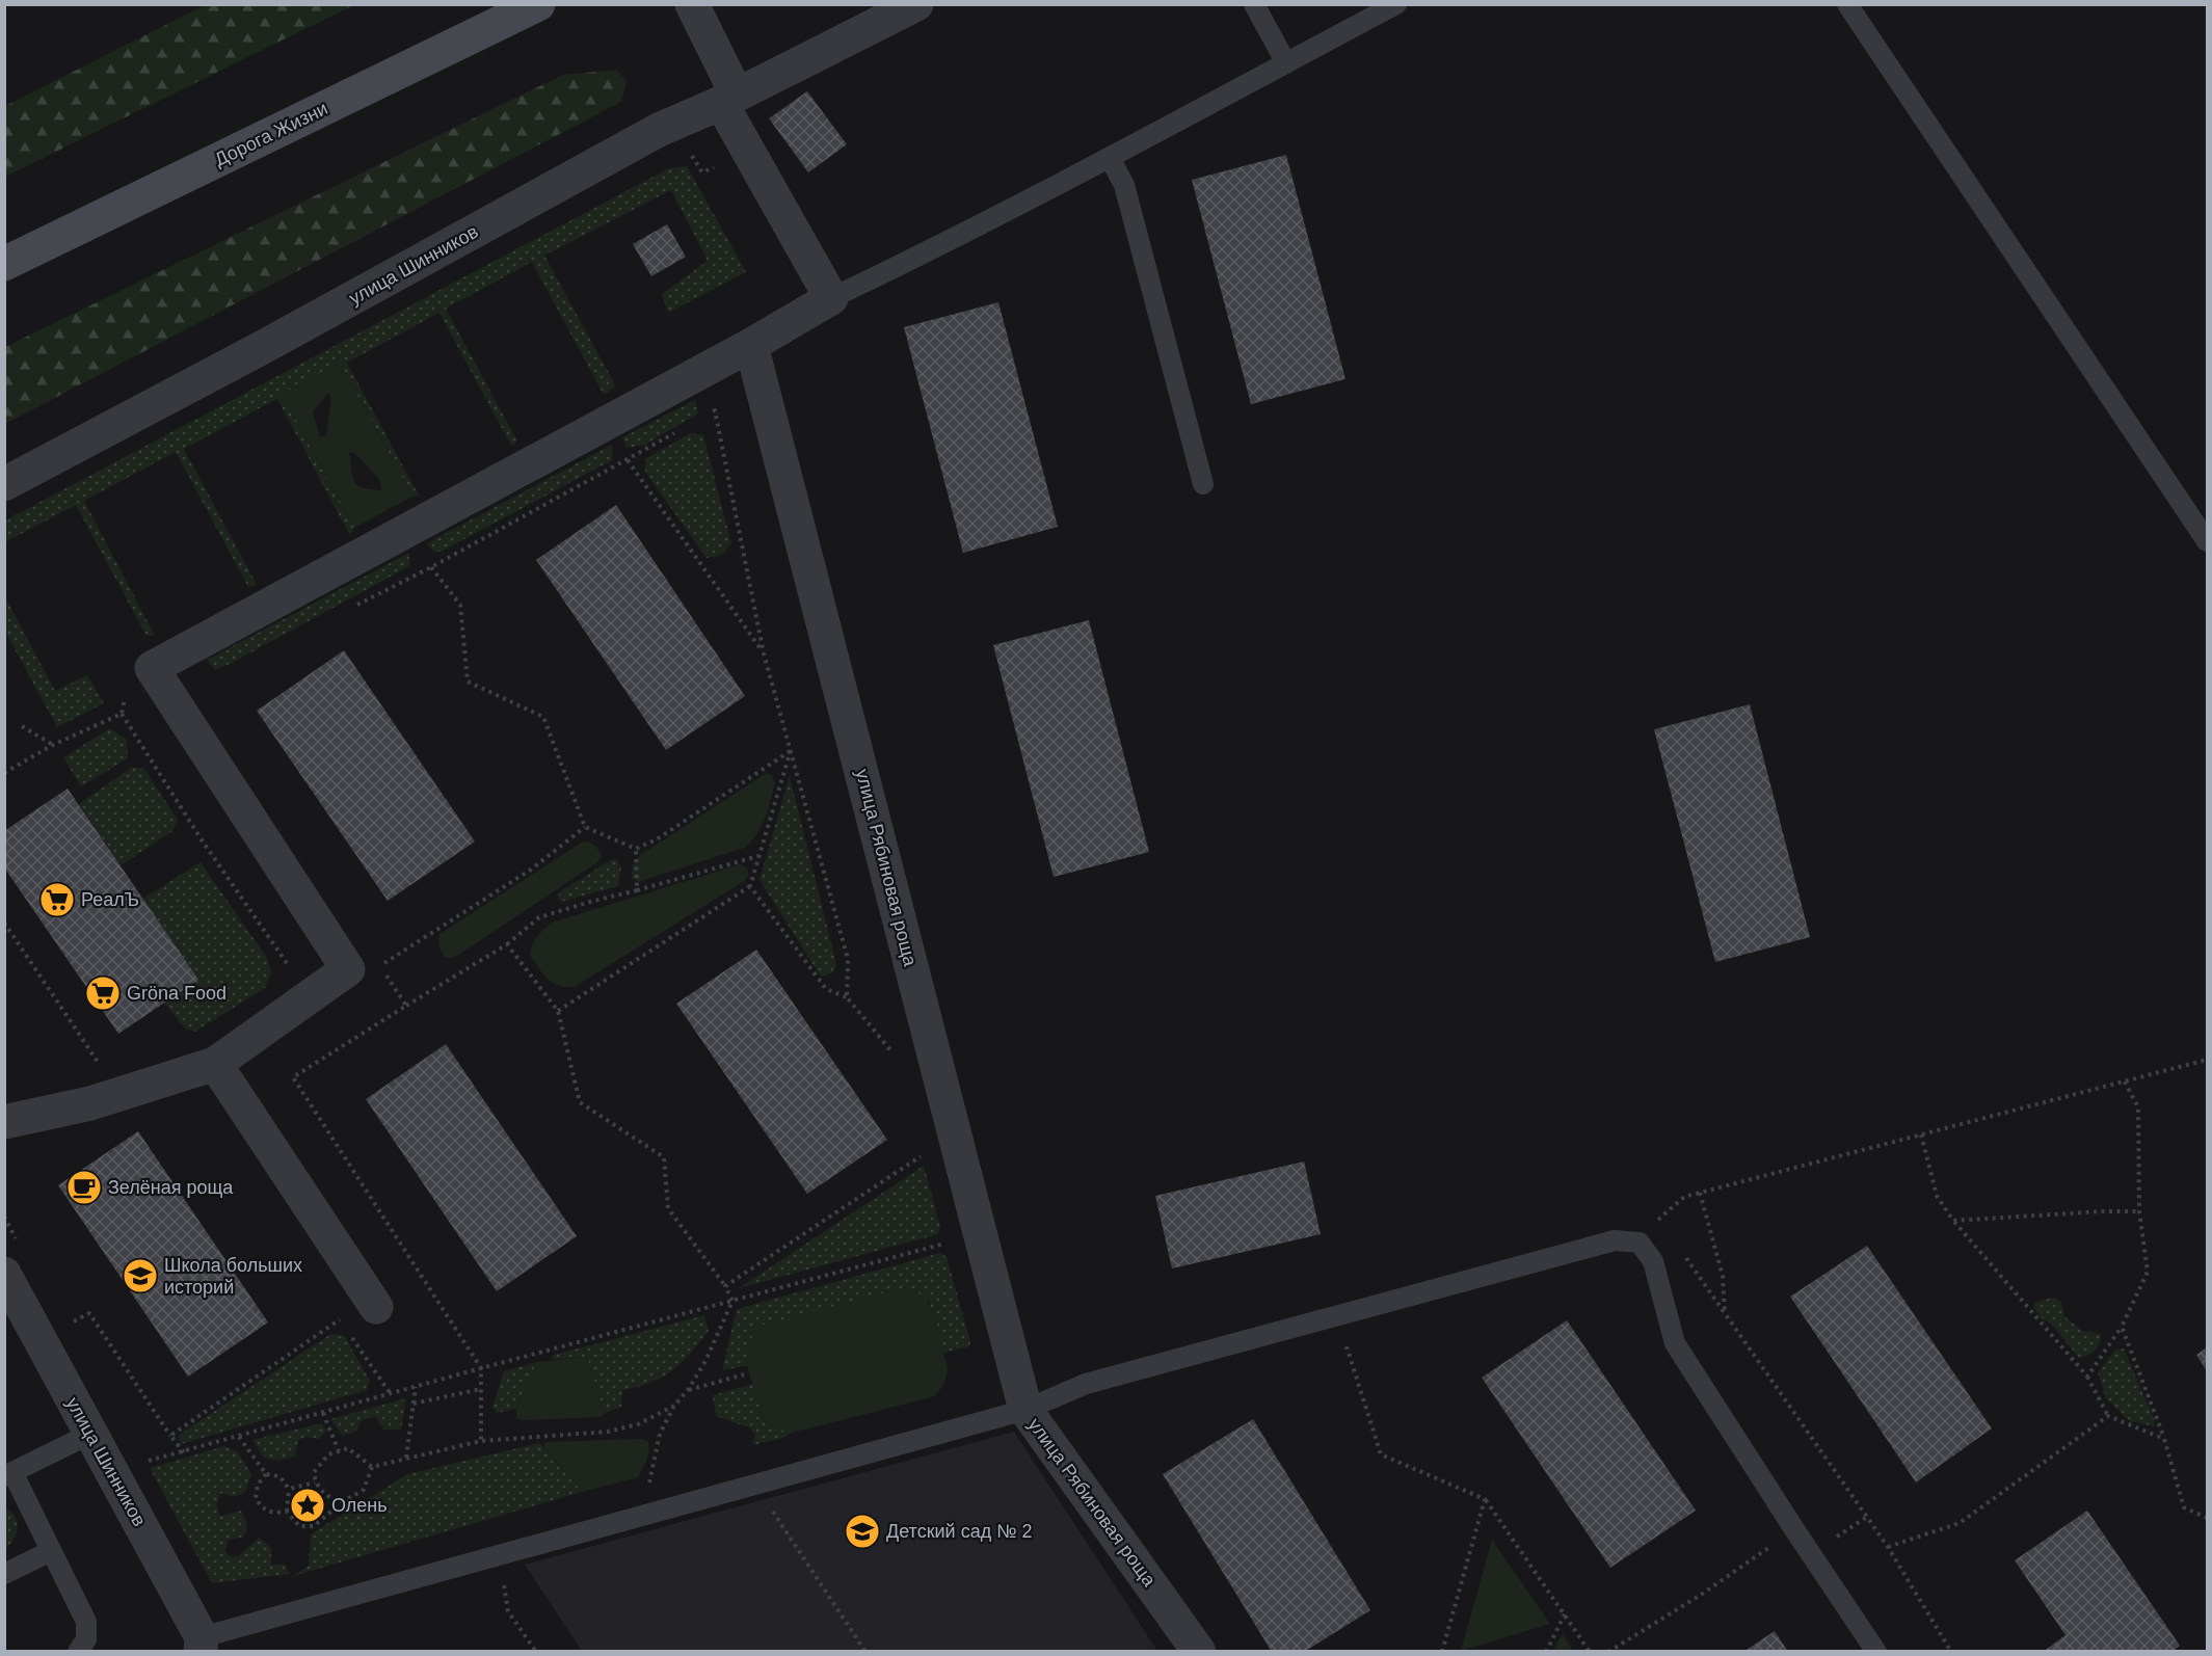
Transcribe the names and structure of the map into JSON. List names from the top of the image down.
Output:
{
  "streets": {
    "main road": ["Дорога Жизни"],
    "street": ["улица Шинников", "улица Рябиновая роща"]
  },
  "places": {
    "supermarket": ["РеалЪ", "Gröna Food"],
    "cafe": ["Зелёная роща"],
    "school or university": ["Школа больших историй", "Детский сад № 2"],
    "place": ["Олень"]
  }
}
